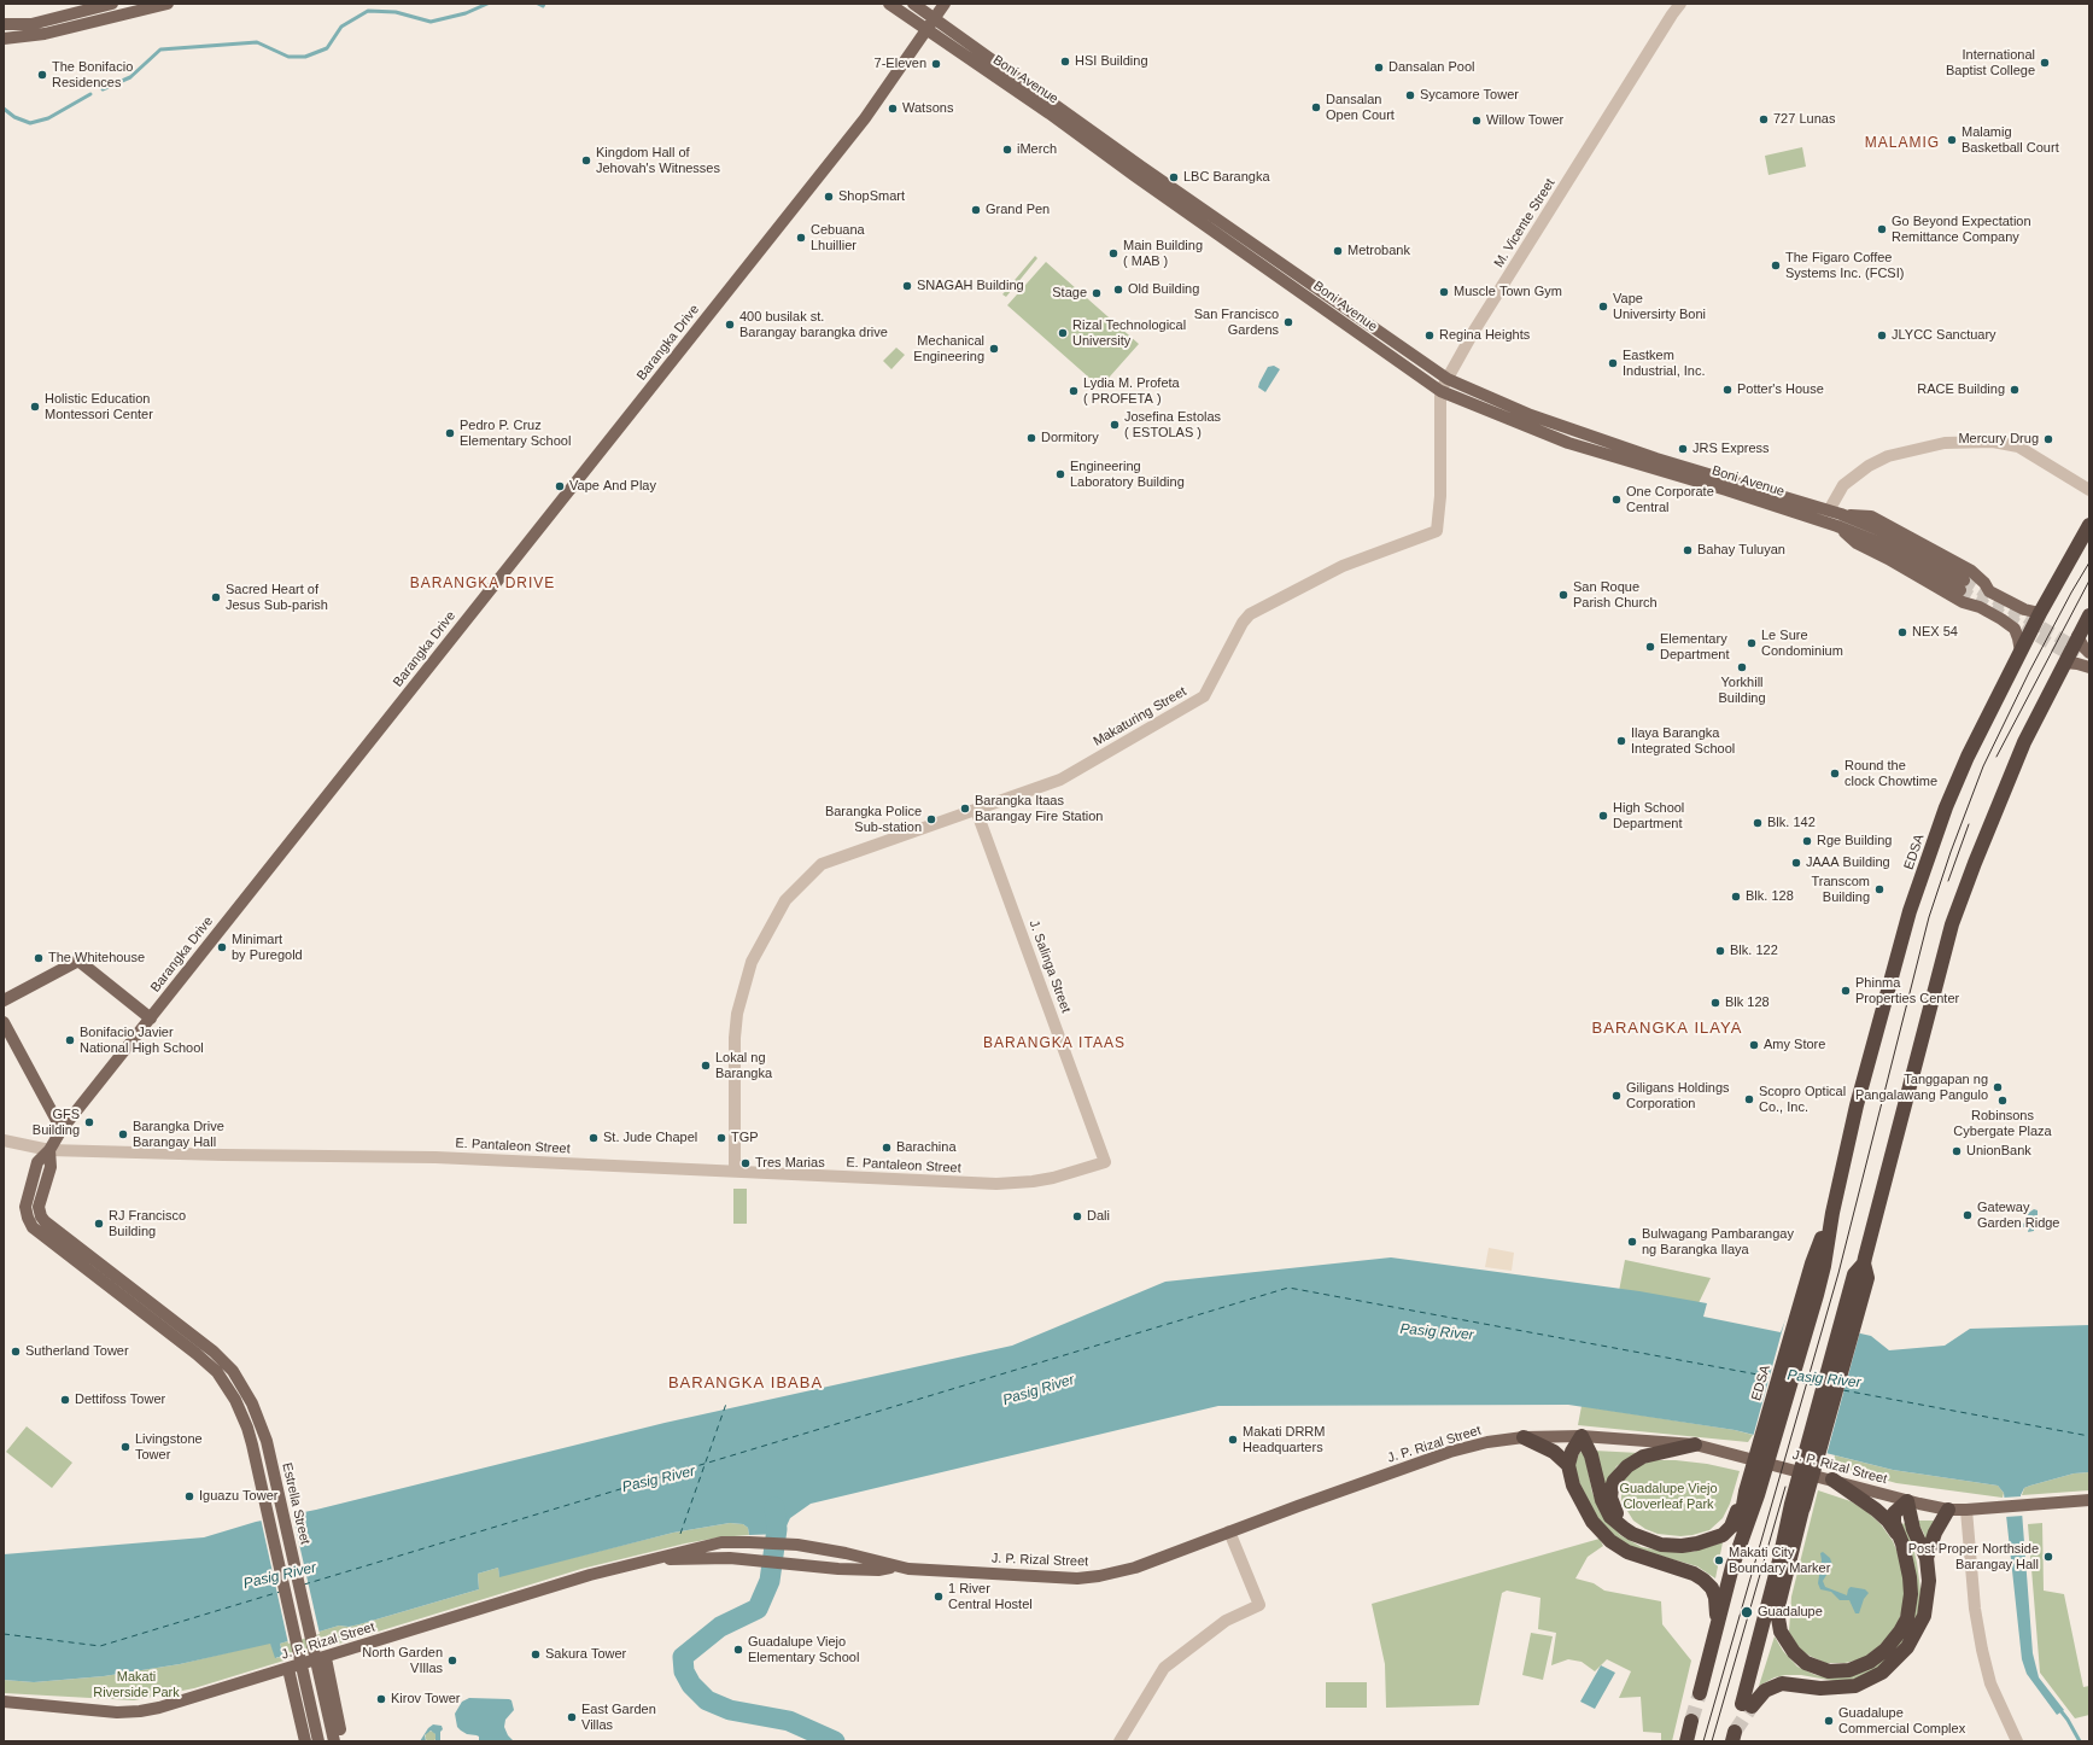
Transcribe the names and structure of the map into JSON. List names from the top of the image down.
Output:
{
  "streets": {
    "highway": ["EDSA"],
    "main road": [
      "Boni Avenue",
      "Barangka Drive",
      "J. P. Rizal Street",
      "Estrella Street"
    ],
    "street": [
      "M. Vicente Street",
      "Makaturing Street",
      "J. Salinga Street",
      "E. Pantaleon Street"
    ]
  },
  "crossings": [
    ["Boni Avenue", "M. Vicente Street"],
    ["Boni Avenue", "Barangka Drive"],
    ["Boni Avenue", "Makaturing Street"],
    ["Boni Avenue", "EDSA"],
    ["M. Vicente Street", "Makaturing Street"],
    ["Barangka Drive", "E. Pantaleon Street"],
    ["Barangka Drive", "Estrella Street"],
    ["Makaturing Street", "J. Salinga Street"],
    ["Makaturing Street", "E. Pantaleon Street"],
    ["J. Salinga Street", "E. Pantaleon Street"]
  ],
  "districts": [
    "MALAMIG",
    "BARANGKA DRIVE",
    "BARANGKA ILAYA",
    "BARANGKA ITAAS",
    "BARANGKA IBABA"
  ],
  "water": ["Pasig River"],
  "parks": ["Guadalupe Viejo Cloverleaf Park", "Makati Riverside Park"],
  "places": [
    "HSI Building",
    "International Baptist College",
    "7-Eleven",
    "Dansalan Pool",
    "The Bonifacio Residences",
    "Sycamore Tower",
    "Dansalan Open Court",
    "Watsons",
    "727 Lunas",
    "Willow Tower",
    "Malamig Basketball Court",
    "iMerch",
    "Kingdom Hall of Jehovah's Witnesses",
    "LBC Barangka",
    "ShopSmart",
    "Grand Pen",
    "Go Beyond Expectation Remittance Company",
    "Cebuana Lhuillier",
    "Metrobank",
    "Main Building ( MAB )",
    "The Figaro Coffee Systems Inc. (FCSI)",
    "SNAGAH Building",
    "Old Building",
    "Muscle Town Gym",
    "Stage",
    "Vape Universirty Boni",
    "San Francisco Gardens",
    "400 busilak st. Barangay barangka drive",
    "Rizal Technological University",
    "Regina Heights",
    "JLYCC Sanctuary",
    "Mechanical Engineering",
    "Eastkem Industrial, Inc.",
    "Potter's House",
    "RACE Building",
    "Lydia M. Profeta ( PROFETA )",
    "Holistic Education Montessori Center",
    "Josefina Estolas ( ESTOLAS )",
    "Pedro P. Cruz Elementary School",
    "Dormitory",
    "Mercury Drug",
    "JRS Express",
    "Engineering Laboratory Building",
    "Vape And Play",
    "One Corporate Central",
    "Bahay Tuluyan",
    "San Roque Parish Church",
    "Sacred Heart of Jesus Sub-parish",
    "NEX 54",
    "Le Sure Condominium",
    "Elementary Department",
    "Yorkhill Building",
    "Ilaya Barangka Integrated School",
    "Round the clock Chowtime",
    "Barangka Itaas Barangay Fire Station",
    "High School Department",
    "Barangka Police Sub-station",
    "Blk. 142",
    "Rge Building",
    "JAAA Building",
    "Transcom Building",
    "Blk. 128",
    "Minimart by Puregold",
    "Blk. 122",
    "The Whitehouse",
    "Phinma Properties Center",
    "Blk 128",
    "Bonifacio Javier National High School",
    "Amy Store",
    "Lokal ng Barangka",
    "Tanggapan ng Pangalawang Pangulo",
    "Giligans Holdings Corporation",
    "Scopro Optical Co., Inc.",
    "Robinsons Cybergate Plaza",
    "GFS Building",
    "Barangka Drive Barangay Hall",
    "St. Jude Chapel",
    "TGP",
    "Barachina",
    "UnionBank",
    "Tres Marias",
    "Gateway Garden Ridge",
    "Dali",
    "RJ Francisco Building",
    "Bulwagang Pambarangay ng Barangka Ilaya",
    "Sutherland Tower",
    "Dettifoss Tower",
    "Makati DRRM Headquarters",
    "Livingstone Tower",
    "Iguazu Tower",
    "Post Proper Northside Barangay Hall",
    "Makati City Boundary Marker",
    "1 River Central Hostel",
    "Guadalupe",
    "Guadalupe Viejo Elementary School",
    "Sakura Tower",
    "North Garden VIllas",
    "Kirov Tower",
    "East Garden Villas",
    "Guadalupe Commercial Complex"
  ]
}
